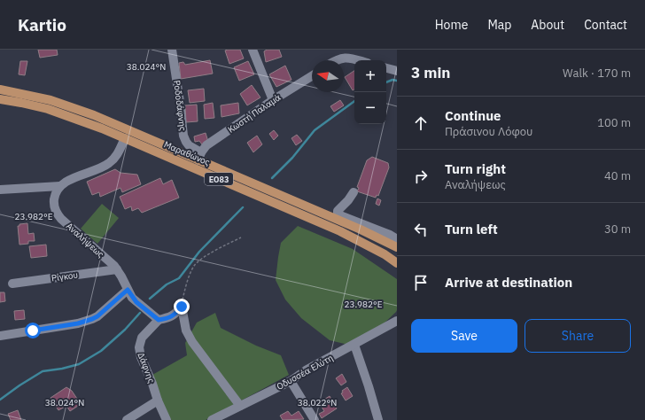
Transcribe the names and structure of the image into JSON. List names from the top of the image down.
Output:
{
  "streets": {
    "main road": ["Μαραθώνος", "ΕΟ83"],
    "street": [
      "Ροδοδάφνης",
      "Κωστή Παλαμά",
      "Αναλήψεως",
      "Ρίγκου",
      "Δάφνης",
      "Οδυσσέα Ελύτη"
    ]
  },
  "crossings": [
    ["Ροδοδάφνης", "Κωστή Παλαμά"],
    ["Ροδοδάφνης", "Μαραθώνος"],
    ["Κωστή Παλαμά", "Μαραθώνος"],
    ["Αναλήψεως", "Ρίγκου"],
    ["Αναλήψεως", "Δάφνης"]
  ],
  "north": "left",
  "page": {
    "header": "Kartio",
    "nav": [
      "Home",
      "Map",
      "About",
      "Contact"
    ],
    "heading": ["3 min", "Walk · 170 m"],
    "map_buttons": ["+", "−"],
    "list": [
      ["Continue", "Πράσινου Λόφου", "100 m"],
      ["Turn right", "Αναλήψεως", "40 m"],
      ["Turn left", "30 m"],
      "Arrive at destination"
    ],
    "buttons": ["Save", "Share"]
  },
  "coordinates": ["38.024°N", "23.982°E", "38.022°N"]
}
